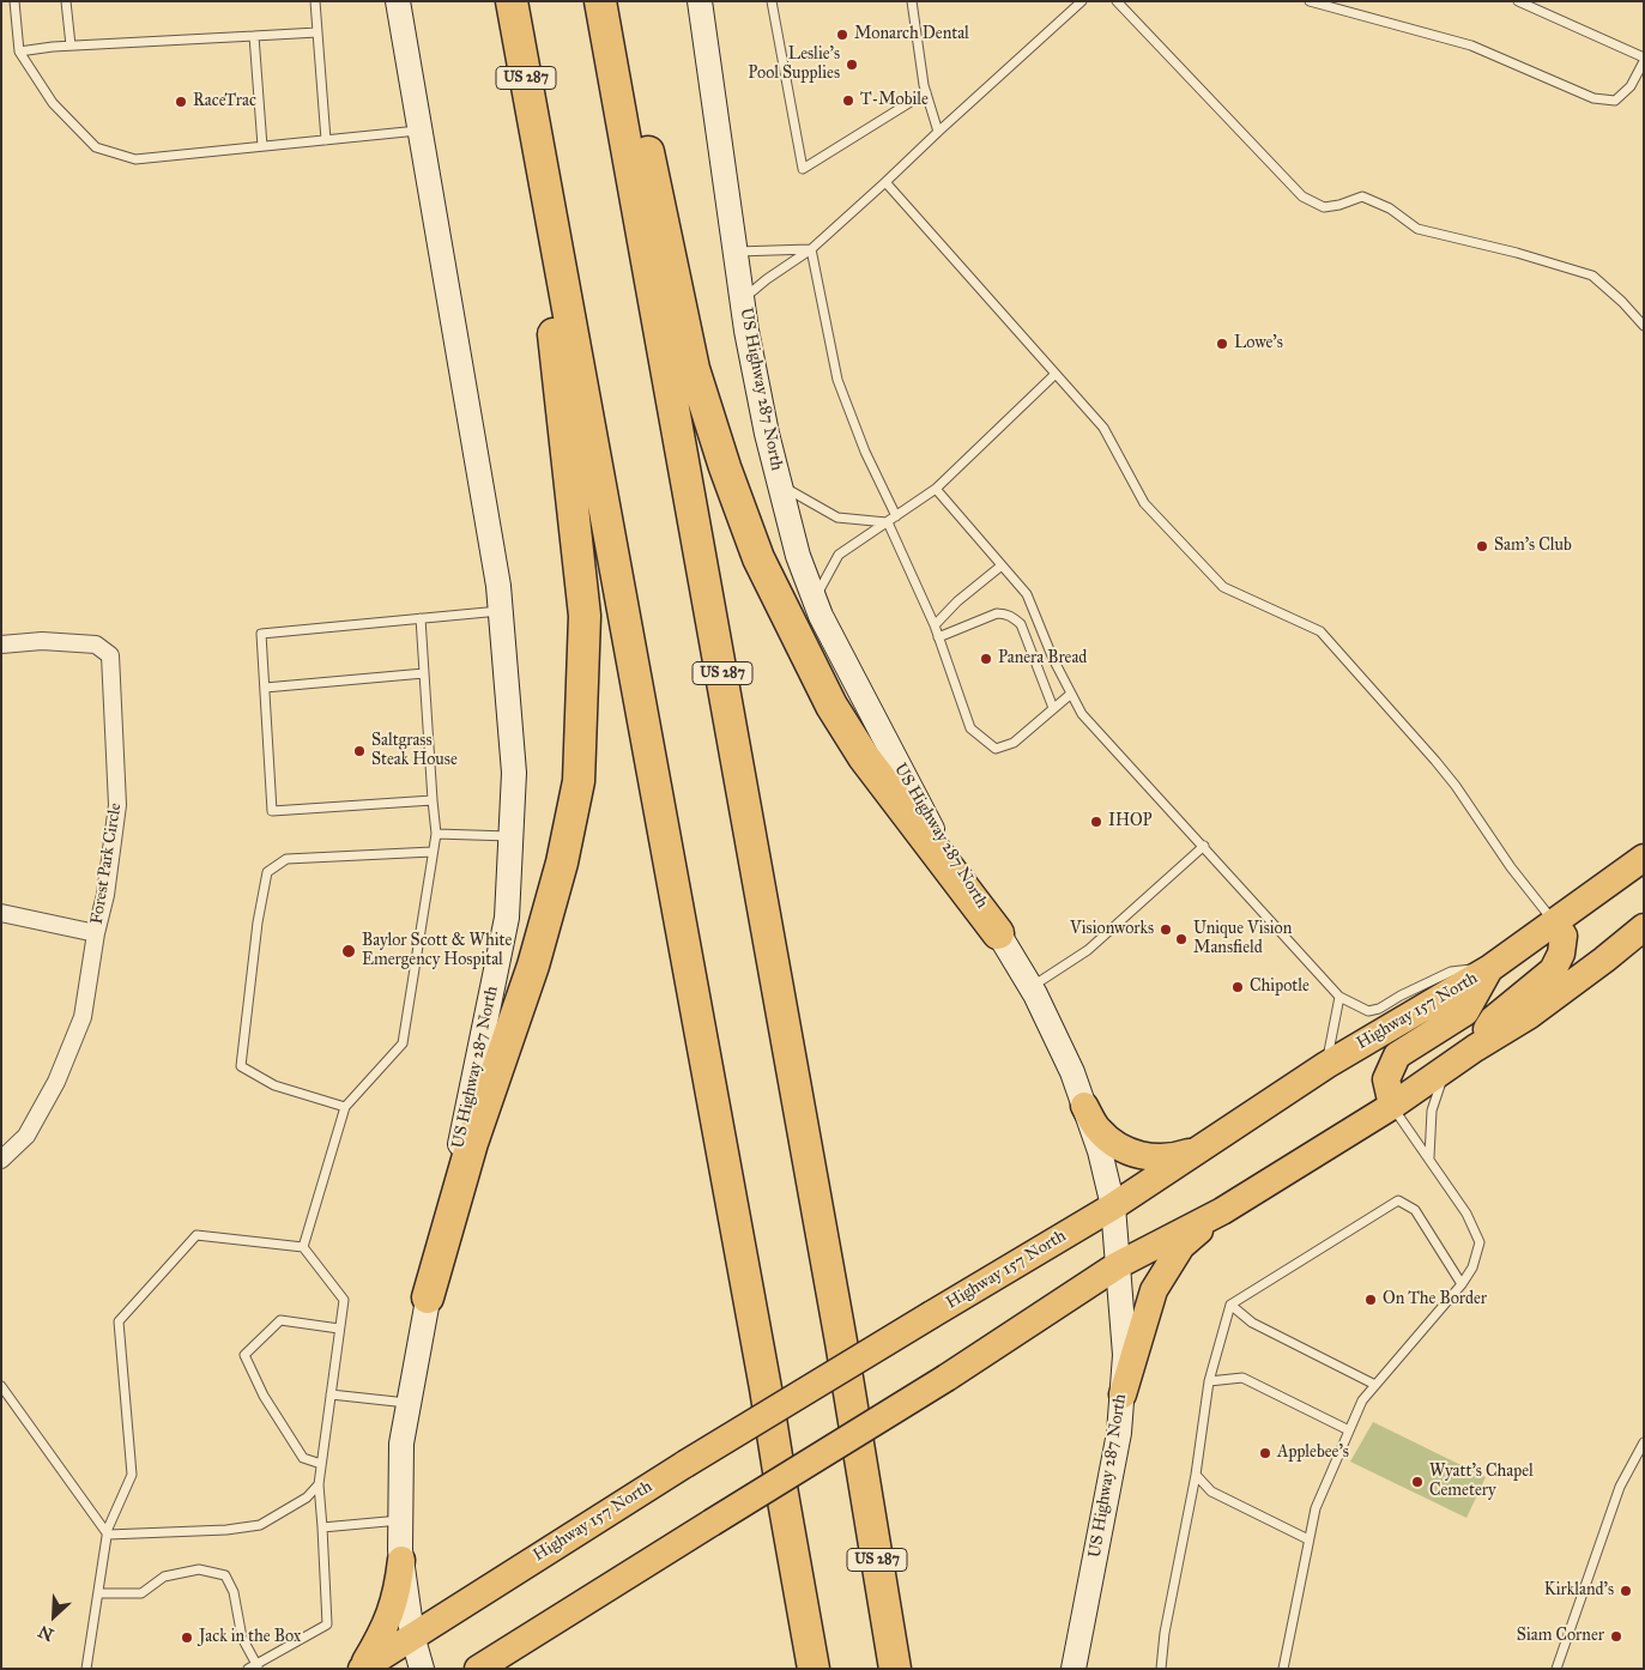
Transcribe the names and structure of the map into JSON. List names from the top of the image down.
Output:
{
  "streets": {
    "highway": ["US 287"],
    "main road": ["US Highway 287 North", "Highway 157 North"],
    "street": ["Forest Park Circle"]
  },
  "crossings": [
    ["US Highway 287 North", "Highway 157 North"]
  ],
  "places": [
    "Monarch Dental",
    "Leslie's Pool Supplies",
    "T-Mobile",
    "RaceTrac",
    "Lowe's",
    "Sam's Club",
    "Panera Bread",
    "Saltgrass Steak House",
    "IHOP",
    "Visionworks",
    "Unique Vision Mansfield",
    "Baylor Scott & White Emergency Hospital",
    "Chipotle",
    "On The Border",
    "Applebee's",
    "Wyatt's Chapel Cemetery",
    "Kirkland's",
    "Siam Corner",
    "Jack in the Box"
  ],
  "north": "bottom left"
}
